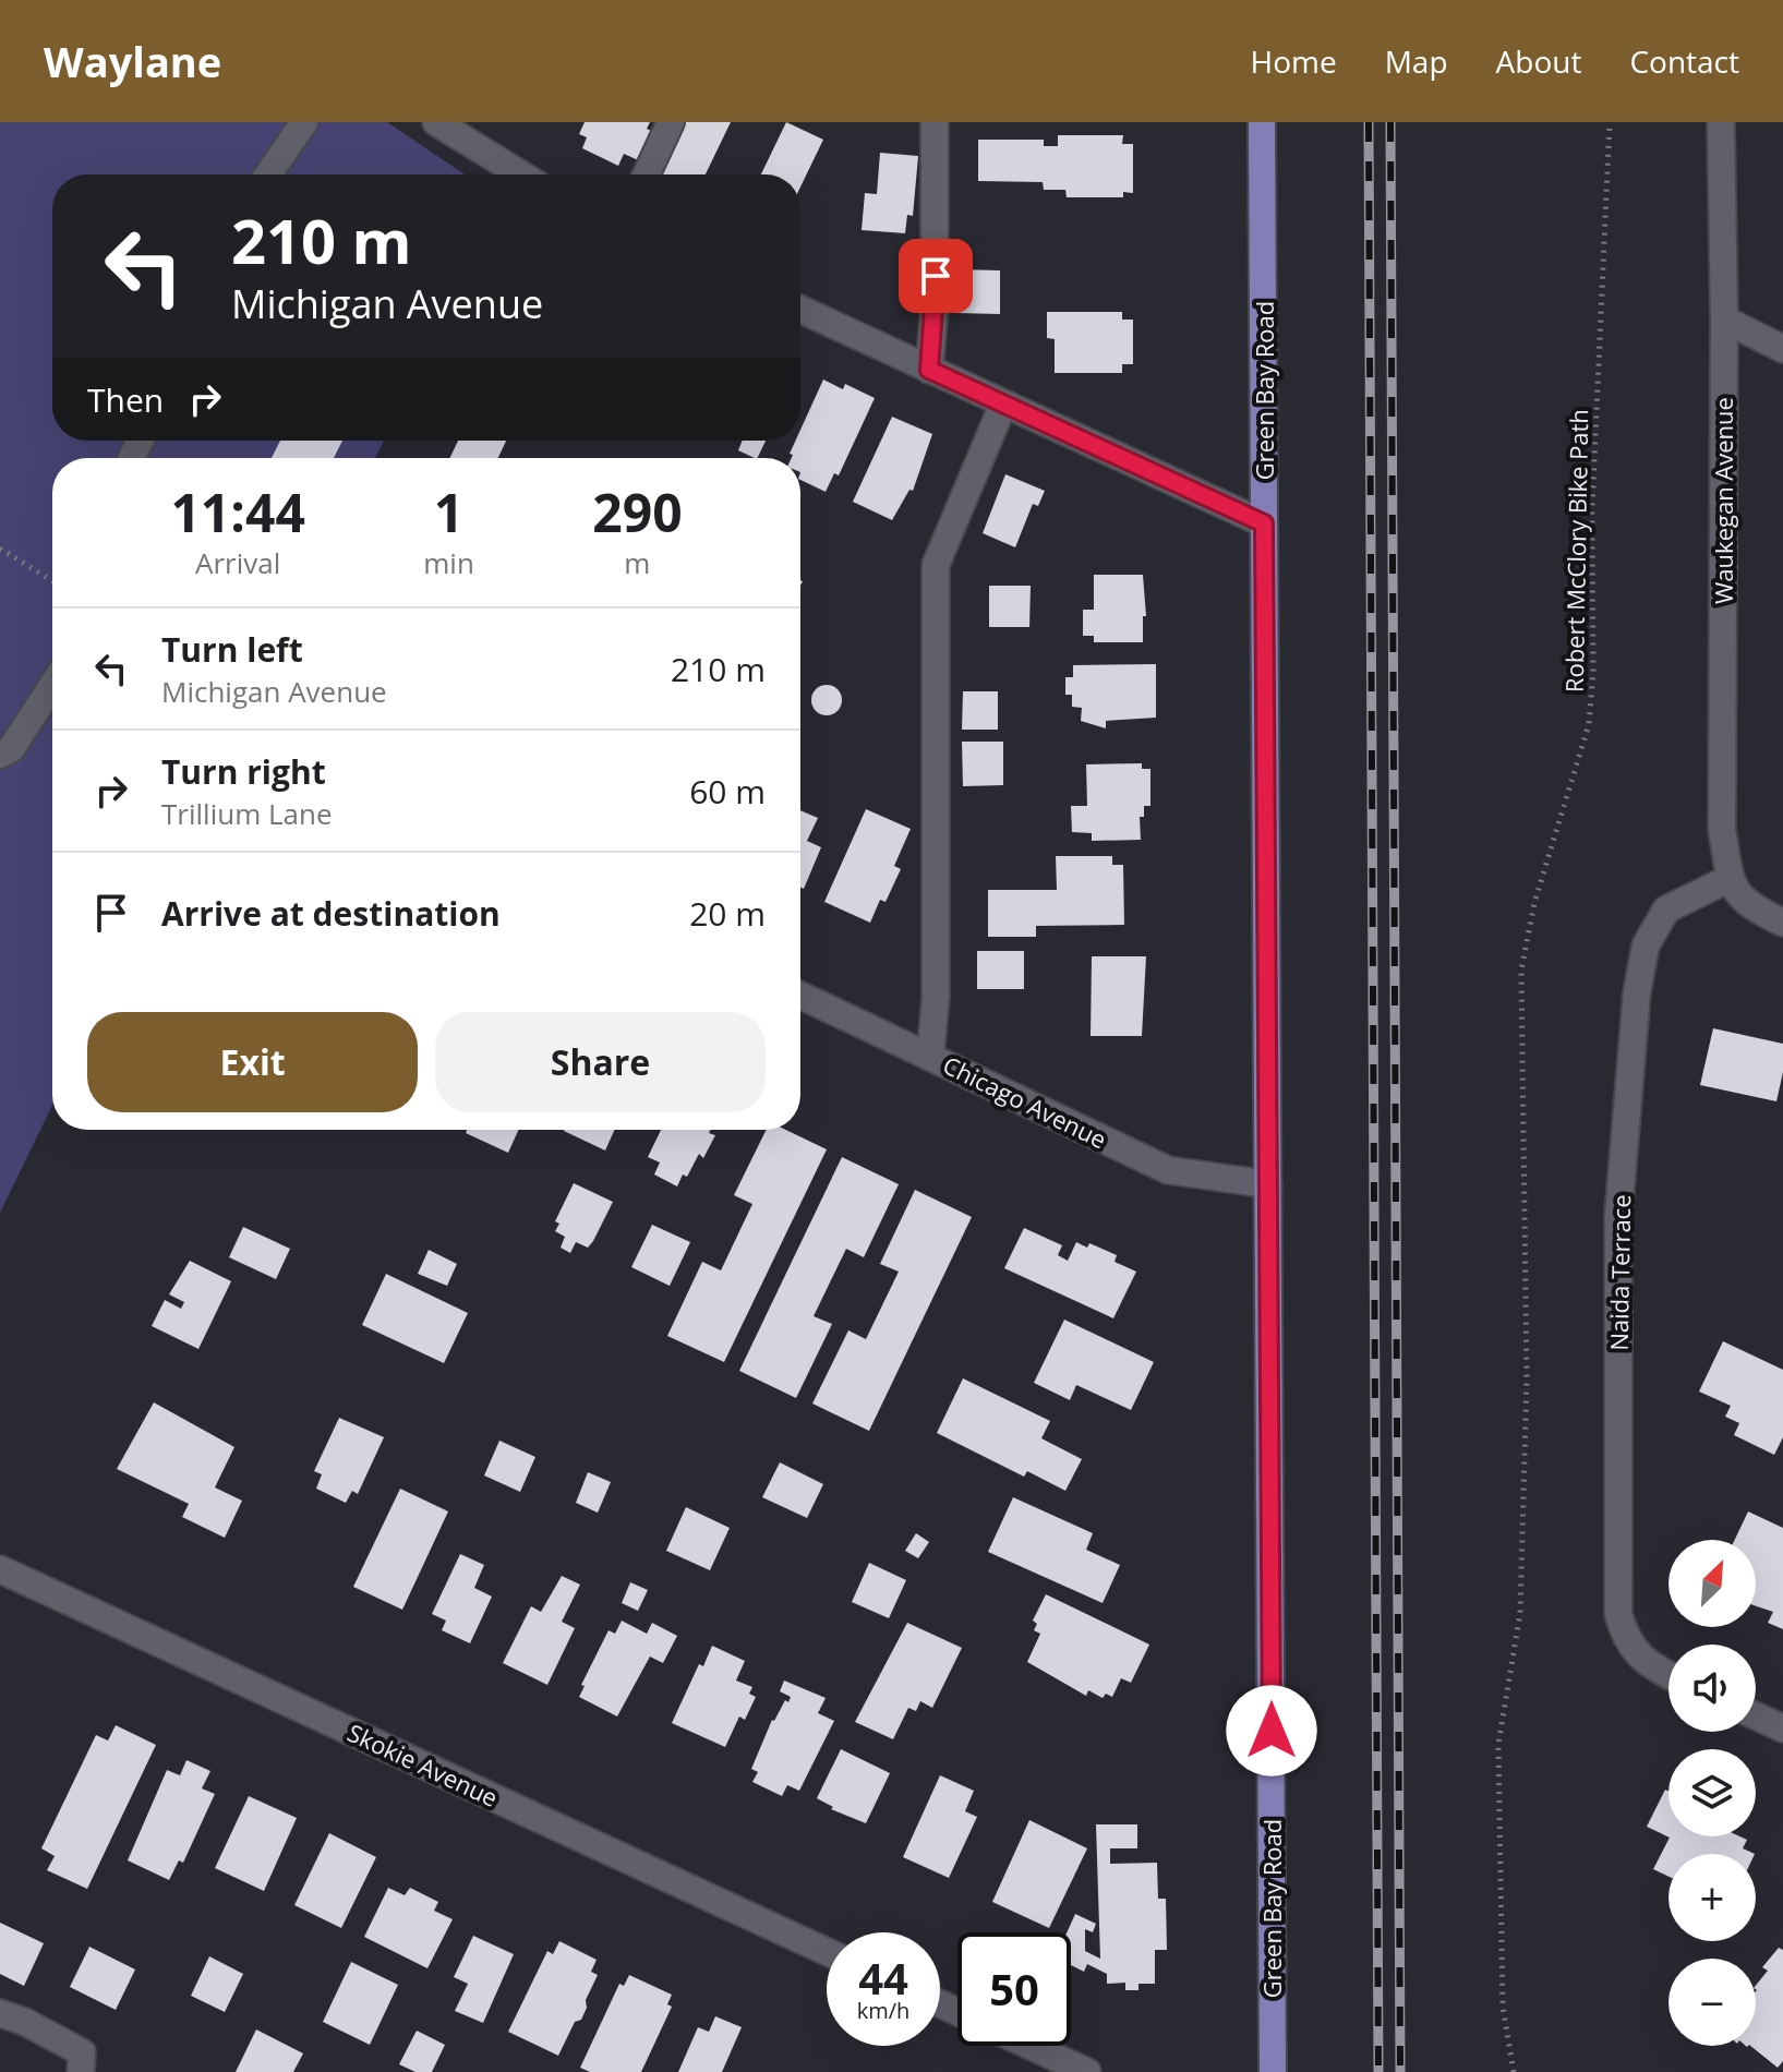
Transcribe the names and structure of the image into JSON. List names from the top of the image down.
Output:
{
  "streets": {
    "main road": ["Green Bay Road"],
    "street": [
      "Waukegan Avenue",
      "Chicago Avenue",
      "Naida Terrace",
      "Skokie Avenue"
    ],
    "path": ["Robert McClory Bike Path"]
  },
  "crossings": [
    ["Green Bay Road", "Chicago Avenue"],
    ["Waukegan Avenue", "Naida Terrace"]
  ],
  "north": "top right",
  "page": {
    "header": "Waylane",
    "nav": [
      "Home",
      "Map",
      "About",
      "Contact"
    ],
    "turn": ["210 m", "Michigan Avenue"],
    "then": "Then",
    "eta": [
      "11:44",
      "Arrival",
      "1",
      "min",
      "290",
      "m"
    ],
    "list": [
      {
        "name": "Turn left",
        "note": "Michigan Avenue",
        "value": "210 m"
      },
      {
        "name": "Turn right",
        "note": "Trillium Lane",
        "value": "60 m"
      },
      {
        "name": "Arrive at destination",
        "value": "20 m"
      }
    ],
    "buttons": ["Exit", "Share"],
    "map_buttons": ["+", "−"],
    "speed": "44 km/h",
    "limit": "50"
  }
}
